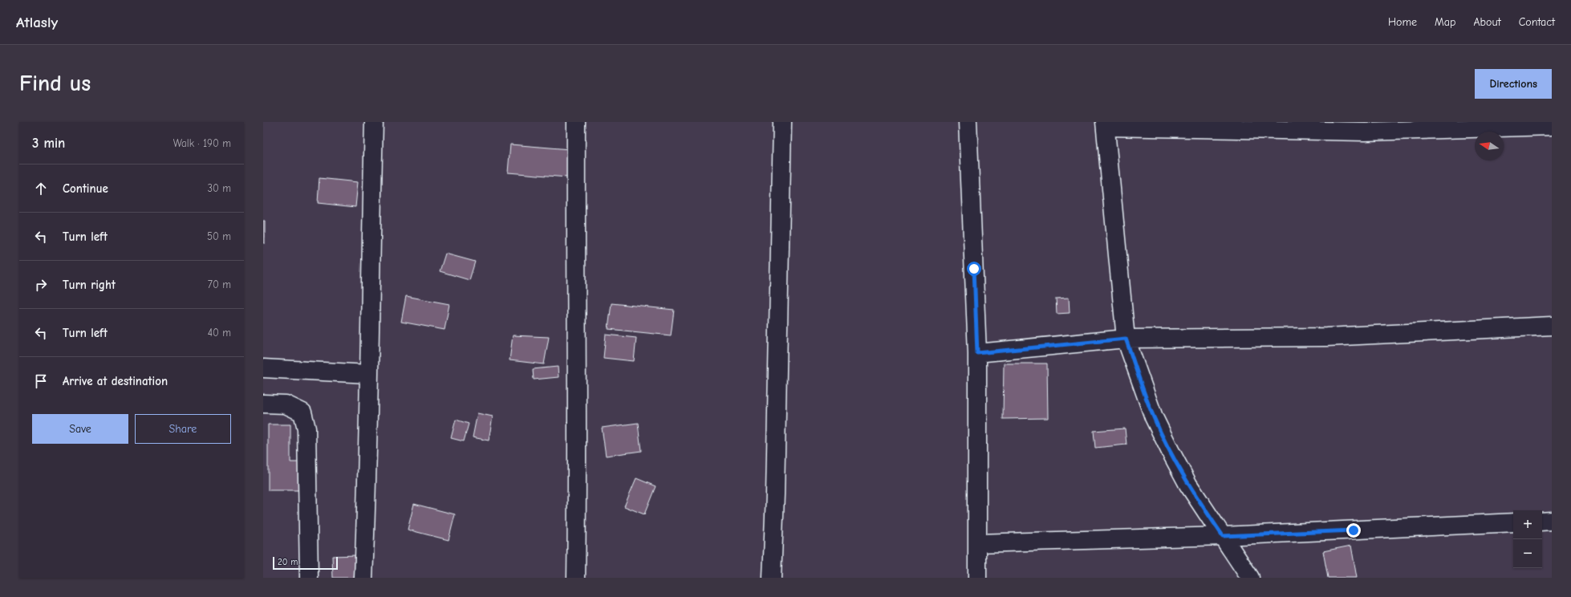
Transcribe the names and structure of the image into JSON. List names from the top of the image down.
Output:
{
  "scale_bar": "20 m",
  "north": "left",
  "page": {
    "header": "Atlasly",
    "nav": [
      "Home",
      "Map",
      "About",
      "Contact"
    ],
    "buttons": [
      "Directions",
      ["Save", "Share"]
    ],
    "title": "Find us",
    "heading": ["3 min", "Walk · 190 m"],
    "list": [
      ["Continue", "30 m"],
      ["Turn left", "50 m"],
      ["Turn right", "70 m"],
      ["Turn left", "40 m"],
      "Arrive at destination"
    ],
    "map_buttons": ["+", "−"],
    "scale": "20 m"
  }
}
